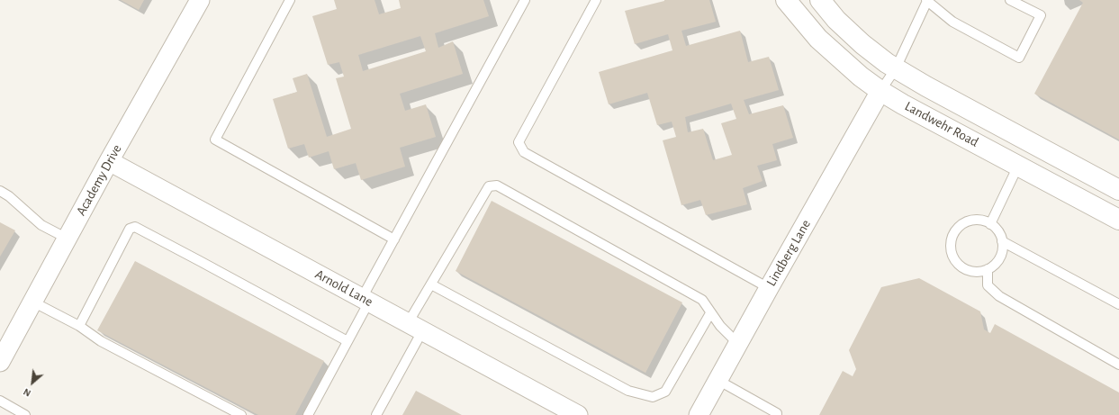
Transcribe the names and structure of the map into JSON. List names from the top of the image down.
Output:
{
  "streets": {
    "street": [
      "Landwehr Road",
      "Academy Drive",
      "Lindberg Lane",
      "Arnold Lane"
    ]
  },
  "crossings": [
    ["Landwehr Road", "Lindberg Lane"],
    ["Academy Drive", "Arnold Lane"]
  ],
  "north": "bottom left"
}
